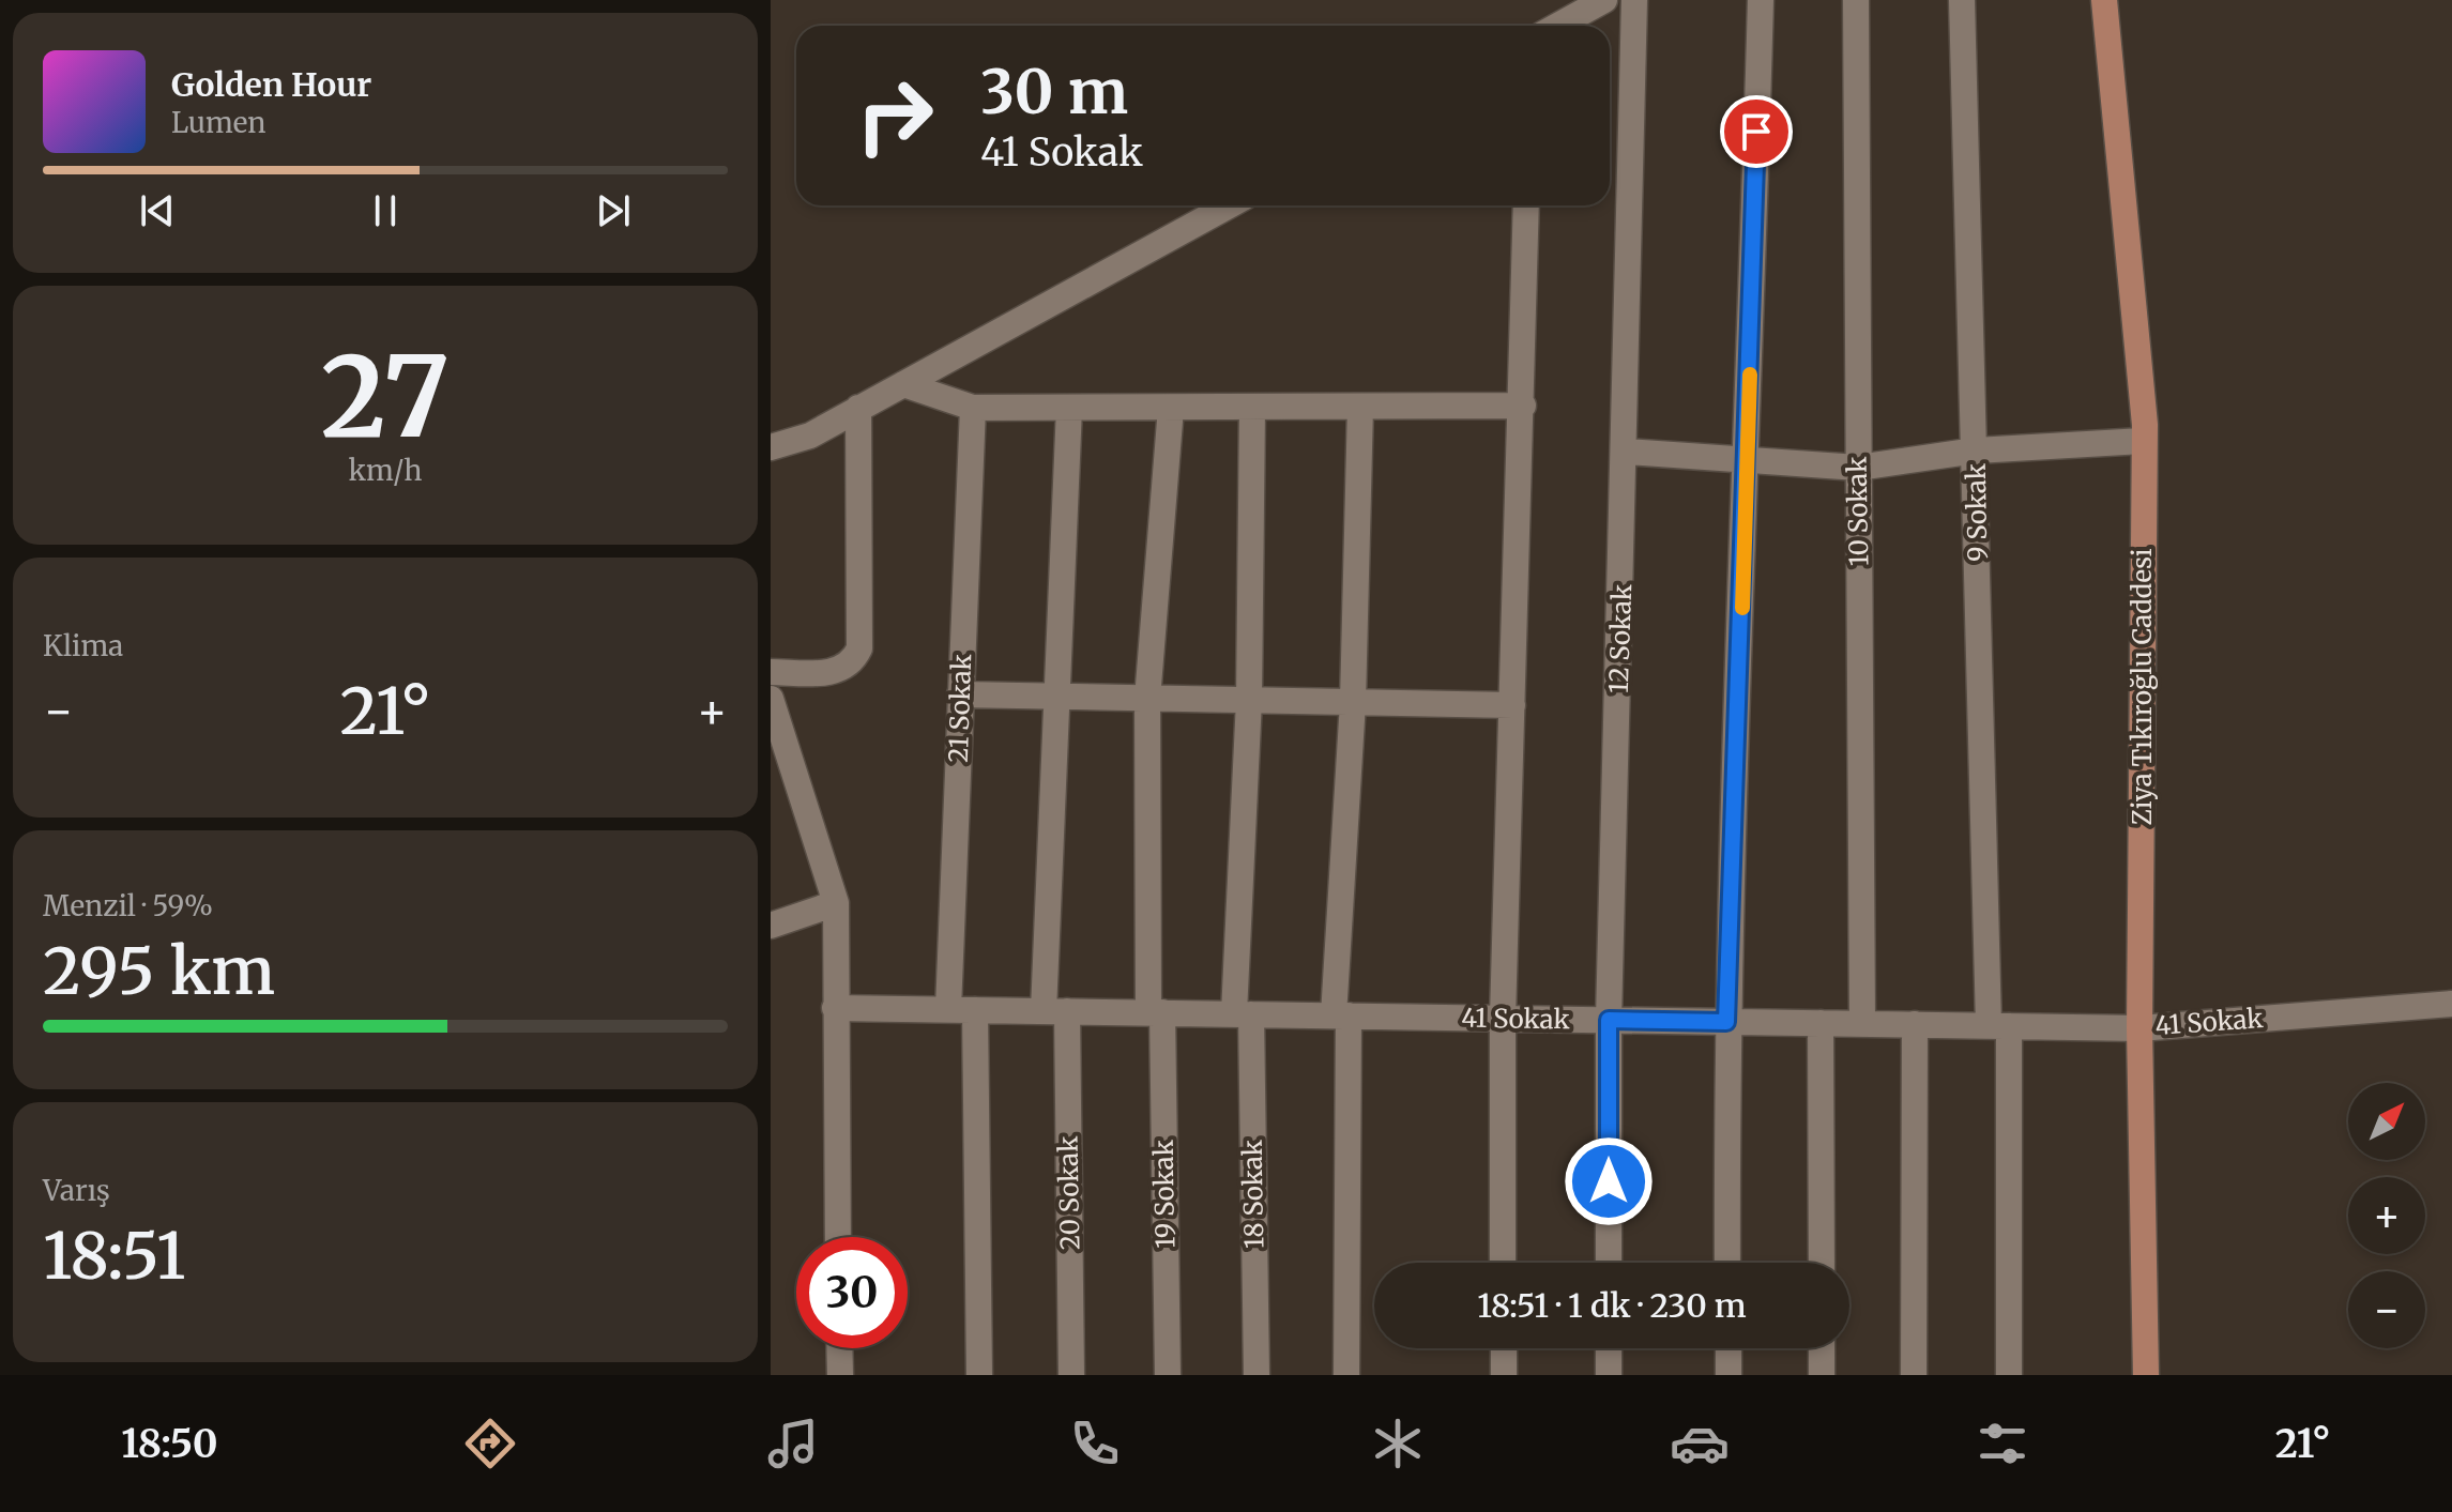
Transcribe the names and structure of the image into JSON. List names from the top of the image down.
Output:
{
  "streets": {
    "main road": ["Ziya Tıkıroğlu Caddesi"],
    "street": [
      "10 Sokak",
      "9 Sokak",
      "12 Sokak",
      "21 Sokak",
      "41 Sokak",
      "20 Sokak",
      "19 Sokak",
      "18 Sokak"
    ]
  },
  "crossings": [
    ["10 Sokak", "41 Sokak"],
    ["9 Sokak", "41 Sokak"],
    ["12 Sokak", "41 Sokak"],
    ["Ziya Tıkıroğlu Caddesi", "41 Sokak"],
    ["21 Sokak", "41 Sokak"],
    ["41 Sokak", "20 Sokak"],
    ["41 Sokak", "19 Sokak"],
    ["41 Sokak", "18 Sokak"]
  ],
  "north": "top right",
  "page": {
    "turn": ["30 m", "41 Sokak"],
    "song": ["Golden Hour", "Lumen"],
    "tile": [
      ["27", "km/h"],
      "Klima",
      ["Menzil · 59%", "295 km"],
      ["Varış", "18:51"]
    ],
    "heat": ["−", "21°", "+"],
    "map_buttons": ["+", "−"],
    "limit": "30",
    "trip": "18:51 · 1 dk · 230 m",
    "tabs": ["18:50", "21°"]
  }
}
